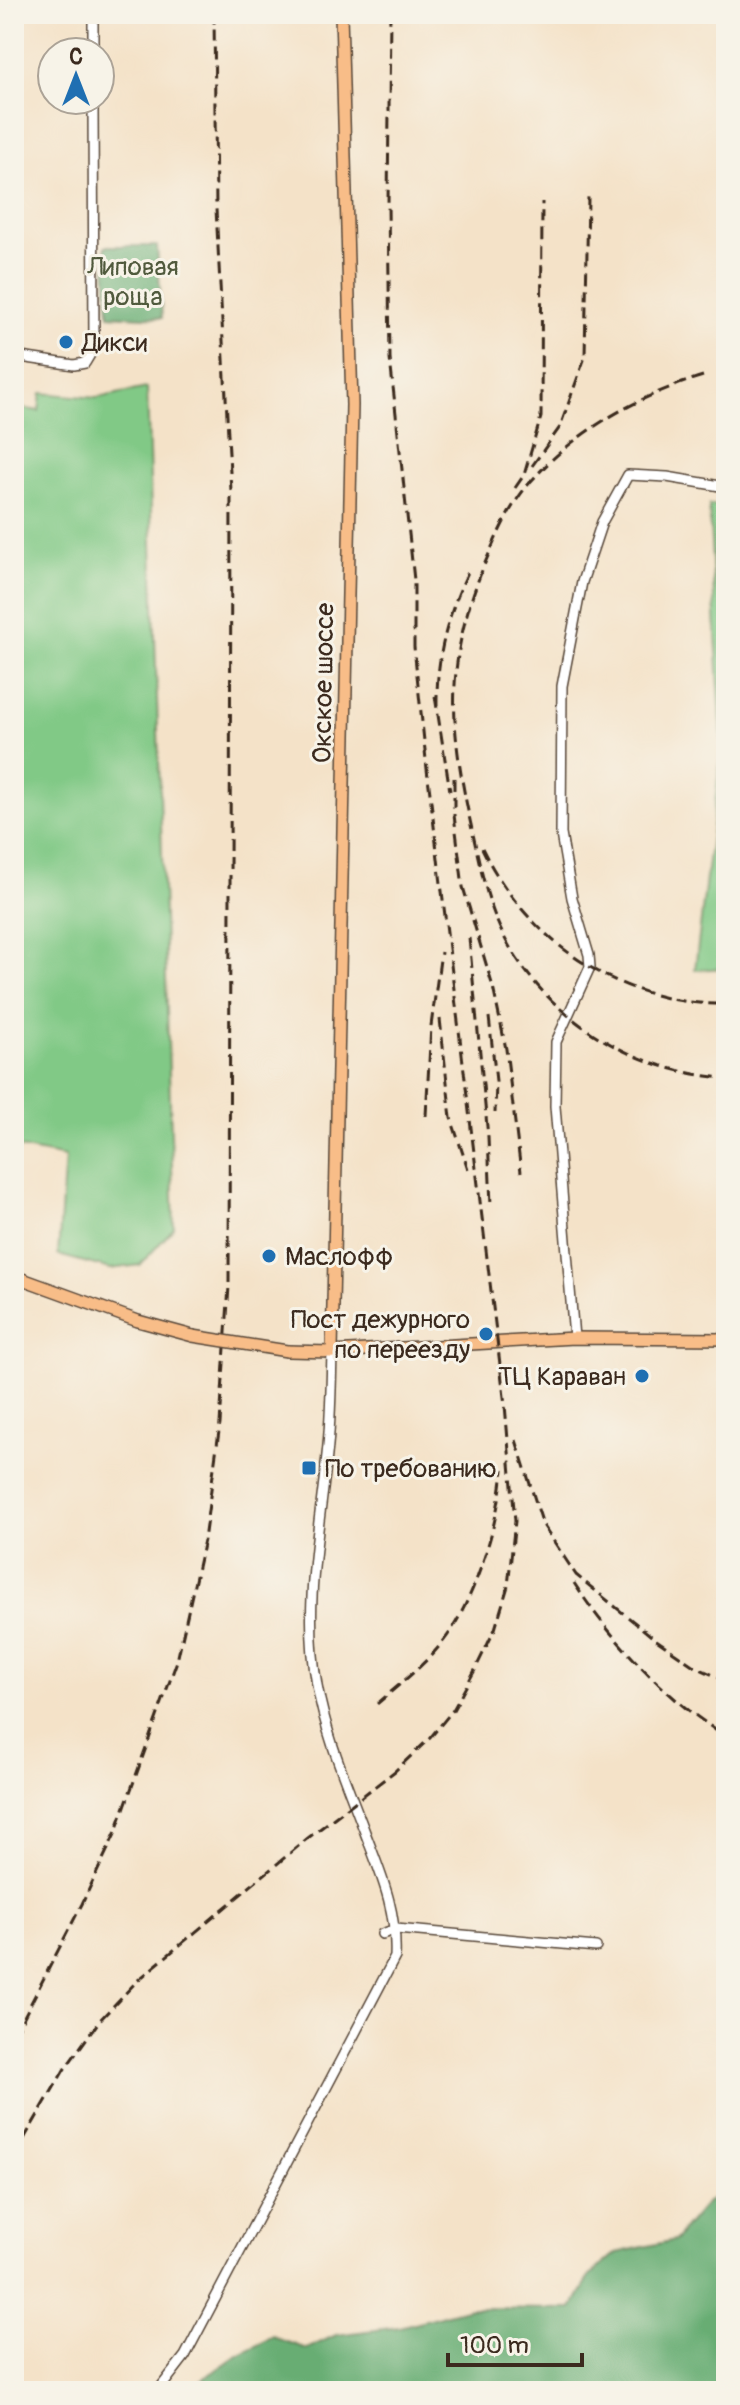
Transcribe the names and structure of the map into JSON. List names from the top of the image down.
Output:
{
  "streets": {
    "main road": ["Окское шоссе"]
  },
  "parks": ["Липовая роща"],
  "places": {
    "other": [
      "Дикси",
      "Маслофф",
      "Пост дежурного по переезду",
      "ТЦ Караван"
    ],
    "transit": ["По требованию"]
  },
  "scale_bar": "100 m",
  "north": "top"
}
